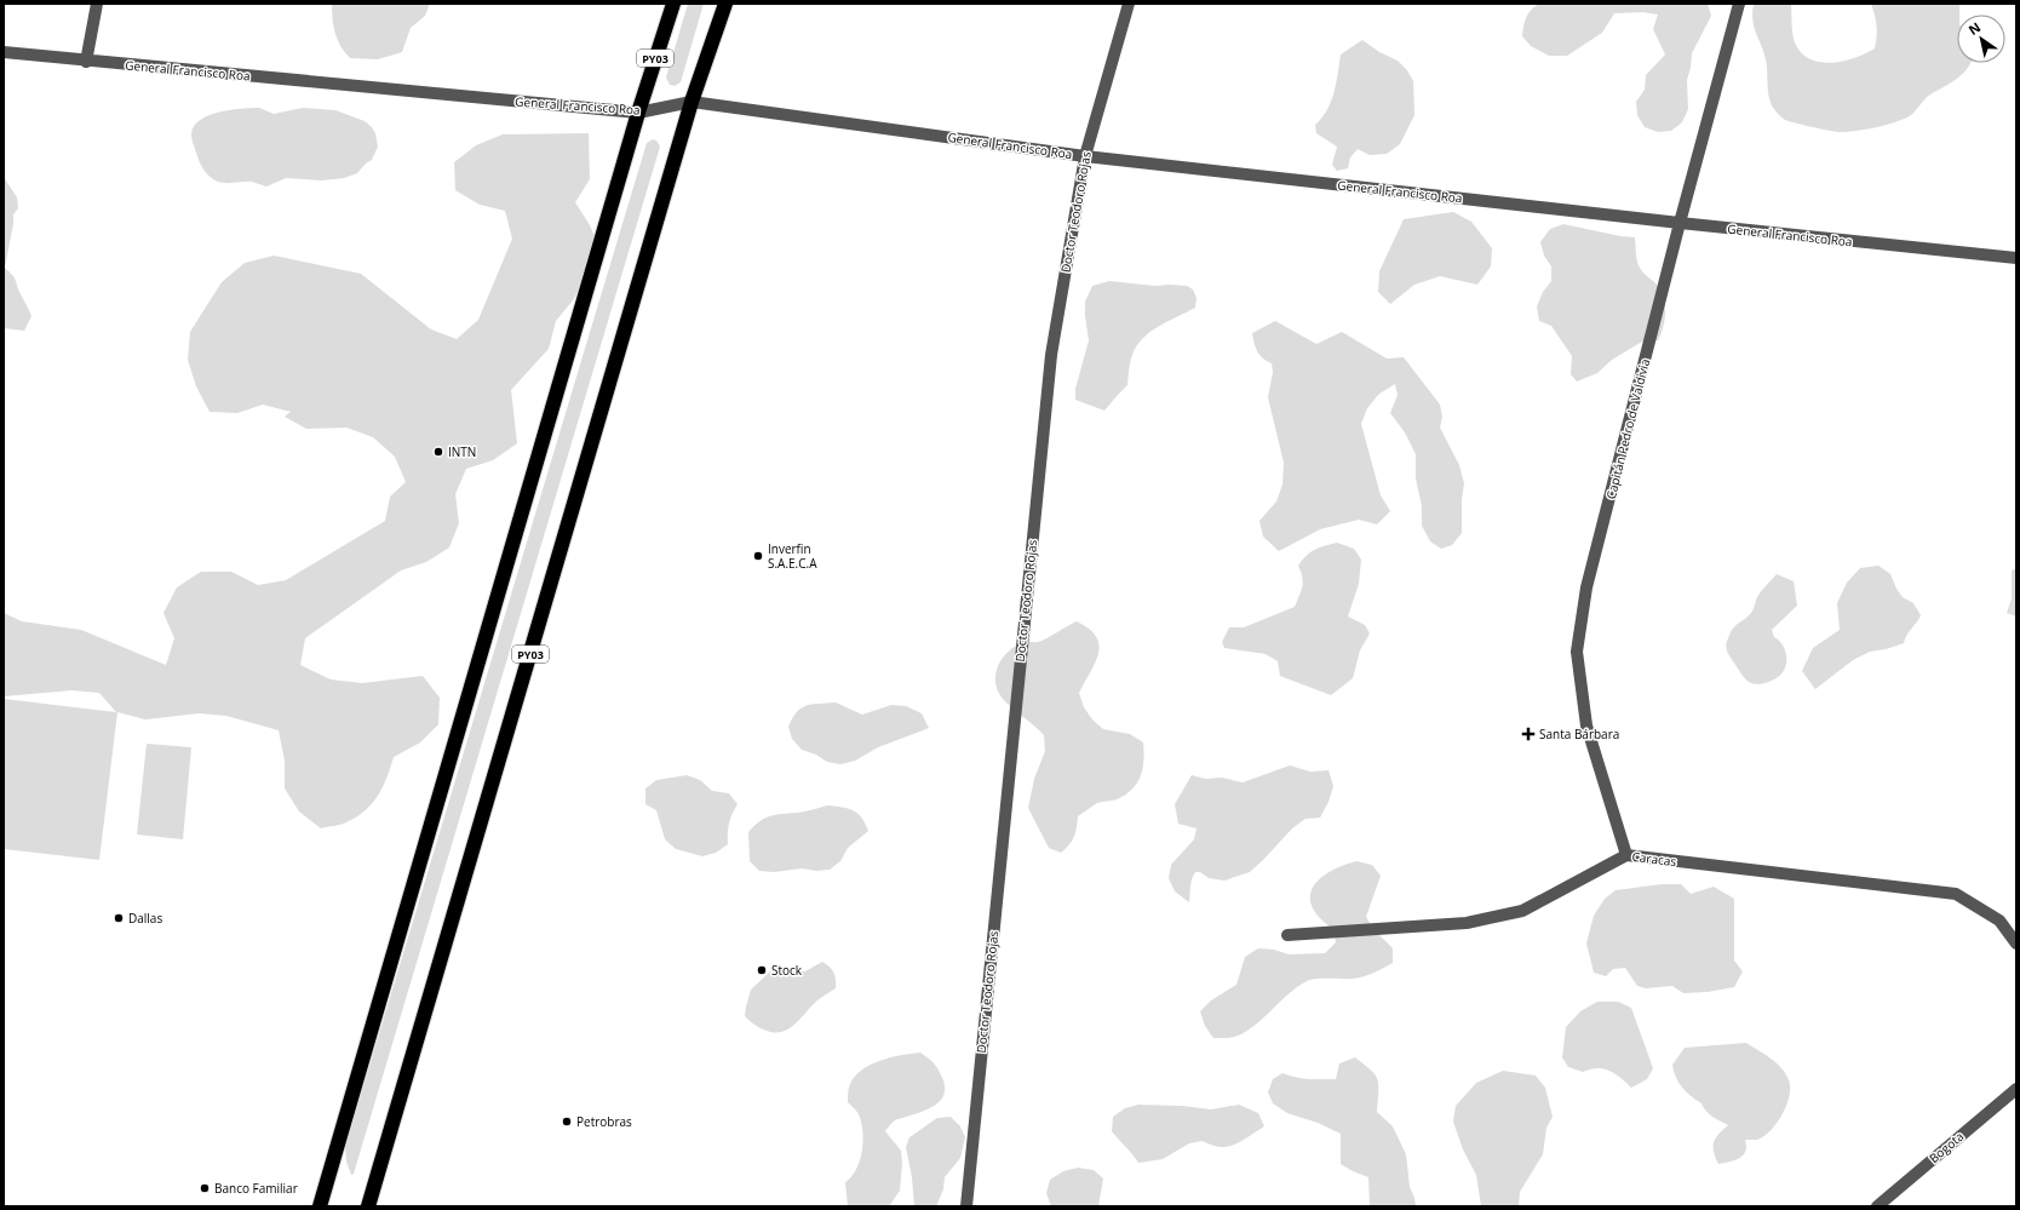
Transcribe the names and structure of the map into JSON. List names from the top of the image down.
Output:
{
  "streets": {
    "highway": ["PY03"],
    "street": [
      "General Francisco Roa",
      "Doctor Teodoro Rojas",
      "Capitán Pedro de Valdivia",
      "Caracas",
      "Bogota"
    ]
  },
  "crossings": [
    ["PY03", "General Francisco Roa"],
    ["General Francisco Roa", "Doctor Teodoro Rojas"],
    ["General Francisco Roa", "Capitán Pedro de Valdivia"],
    ["Capitán Pedro de Valdivia", "Caracas"]
  ],
  "places": {
    "other": [
      "INTN",
      "Inverfin S.A.E.C.A",
      "Dallas",
      "Stock",
      "Petrobras",
      "Banco Familiar"
    ],
    "health": ["Santa Bárbara"]
  },
  "north": "top left"
}
